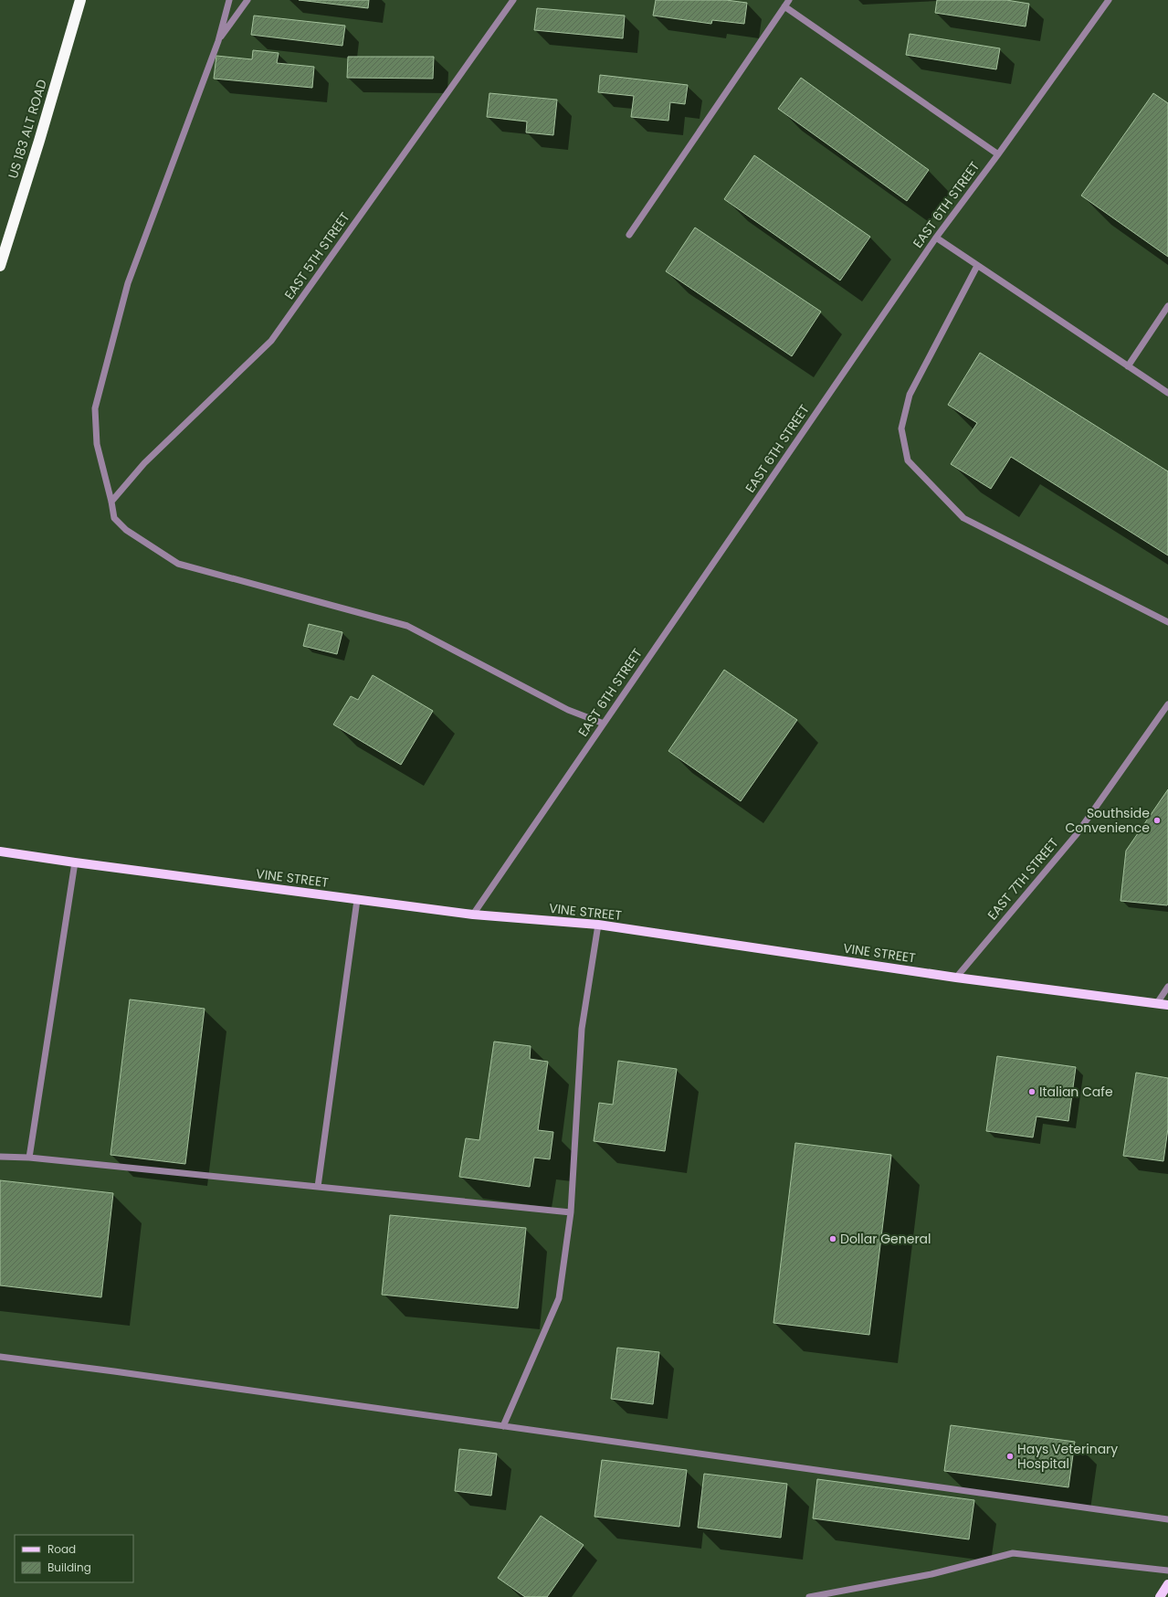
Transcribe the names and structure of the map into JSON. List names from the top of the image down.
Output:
{
  "streets": {
    "highway": ["US 183 ALT ROAD"],
    "main road": ["VINE STREET"],
    "street": ["EAST 6TH STREET", "EAST 5TH STREET", "EAST 7TH STREET"]
  },
  "crossings": [
    ["EAST 6TH STREET", "VINE STREET"],
    ["VINE STREET", "EAST 7TH STREET"]
  ],
  "places": [
    "Southside Convenience",
    "Italian Cafe",
    "Dollar General",
    "Hays Veterinary Hospital"
  ],
  "legend": ["Road", "Building"]
}
